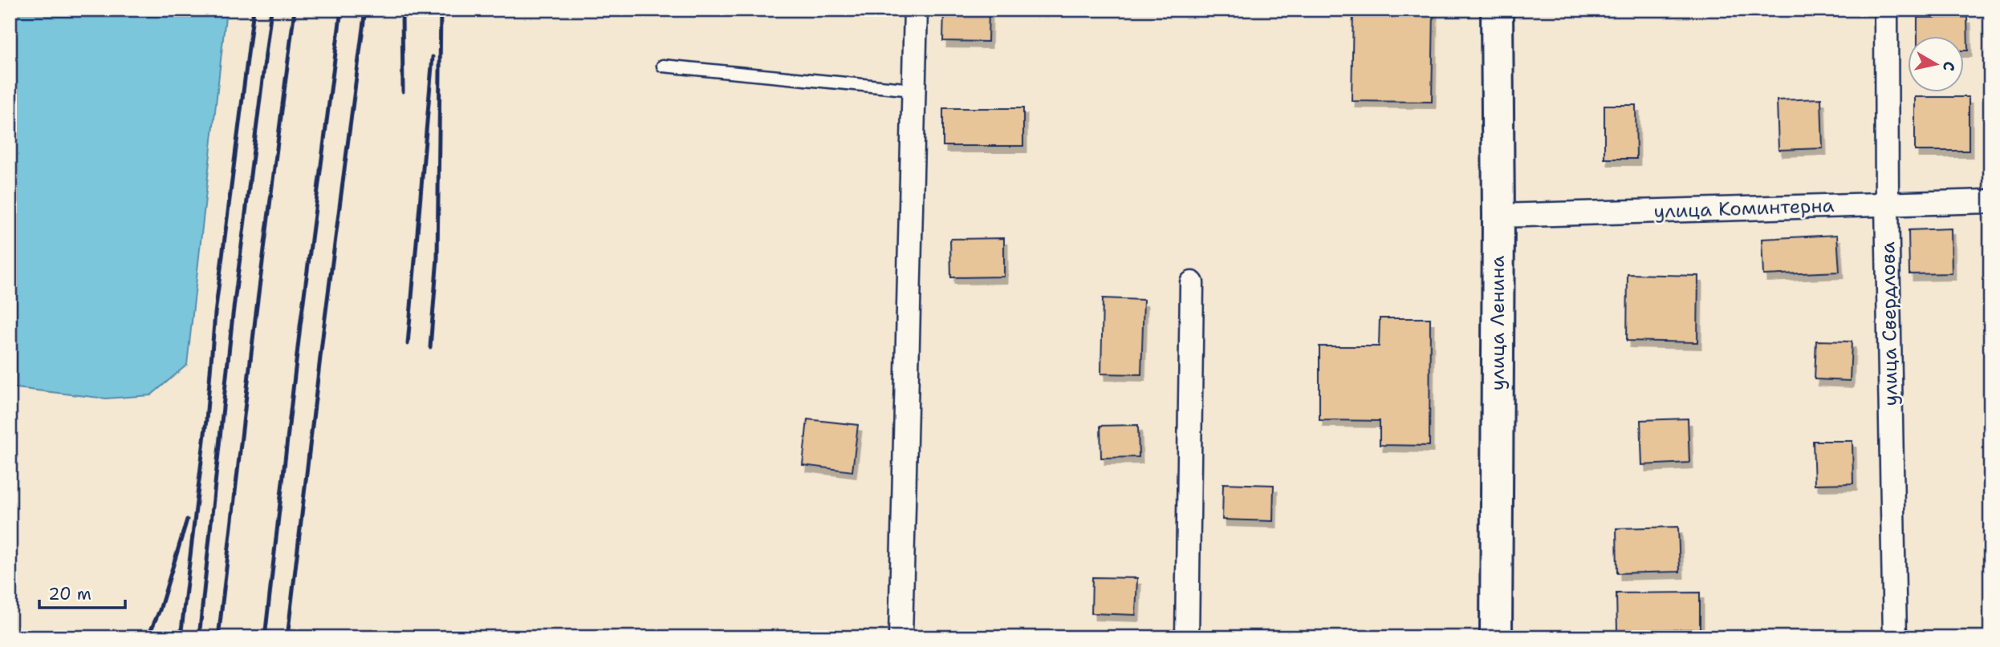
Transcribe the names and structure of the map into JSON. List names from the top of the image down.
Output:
{
  "streets": {
    "street": ["улица Коминтерна", "улица Ленина", "улица Свердлова"]
  },
  "crossings": [
    ["улица Коминтерна", "улица Ленина"],
    ["улица Коминтерна", "улица Свердлова"]
  ],
  "scale_bar": "20 m",
  "north": "right"
}
